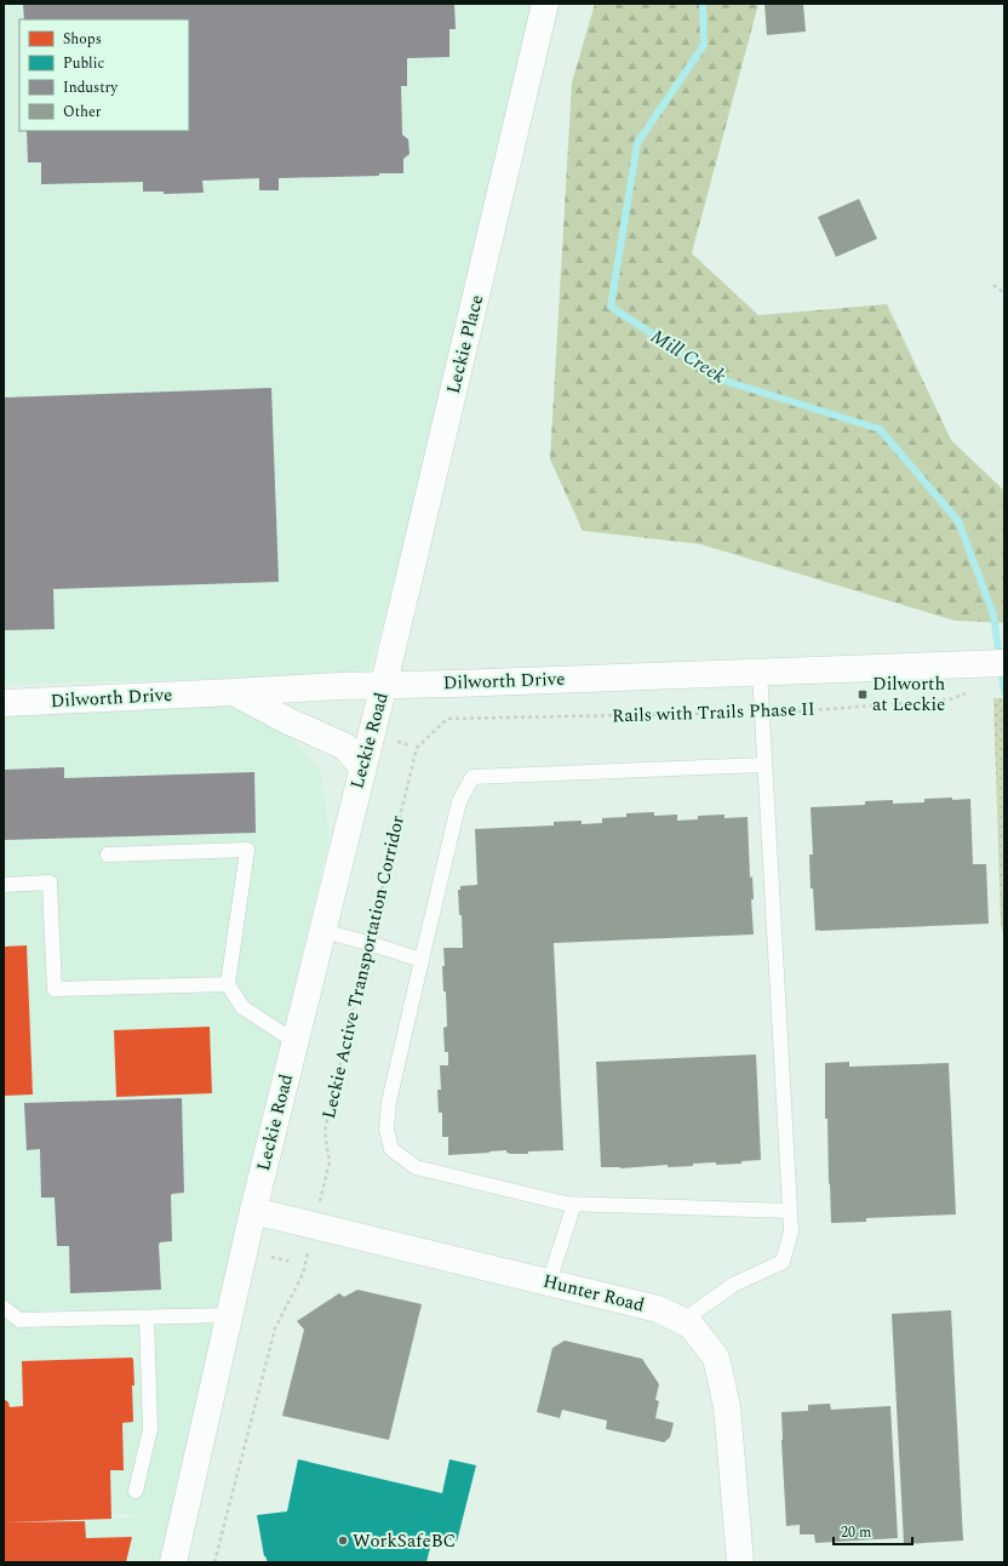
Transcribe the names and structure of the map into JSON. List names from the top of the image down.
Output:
{
  "streets": {
    "main road": [
      "Leckie Place",
      "Dilworth Drive",
      "Leckie Road",
      "Hunter Road"
    ],
    "path": ["Rails with Trails Phase II", "Leckie Active Transportation Corridor"]
  },
  "crossings": [
    ["Leckie Place", "Dilworth Drive"],
    ["Leckie Place", "Leckie Road"],
    ["Dilworth Drive", "Leckie Road"],
    ["Rails with Trails Phase II", "Leckie Active Transportation Corridor"],
    ["Leckie Road", "Hunter Road"],
    ["Leckie Active Transportation Corridor", "Hunter Road"]
  ],
  "water": ["Mill Creek"],
  "places": {
    "transit": ["Dilworth at Leckie"],
    "other": ["WorkSafeBC"]
  },
  "legend": [
    "Shops",
    "Public",
    "Industry",
    "Other"
  ],
  "scale_bar": "20 m"
}
